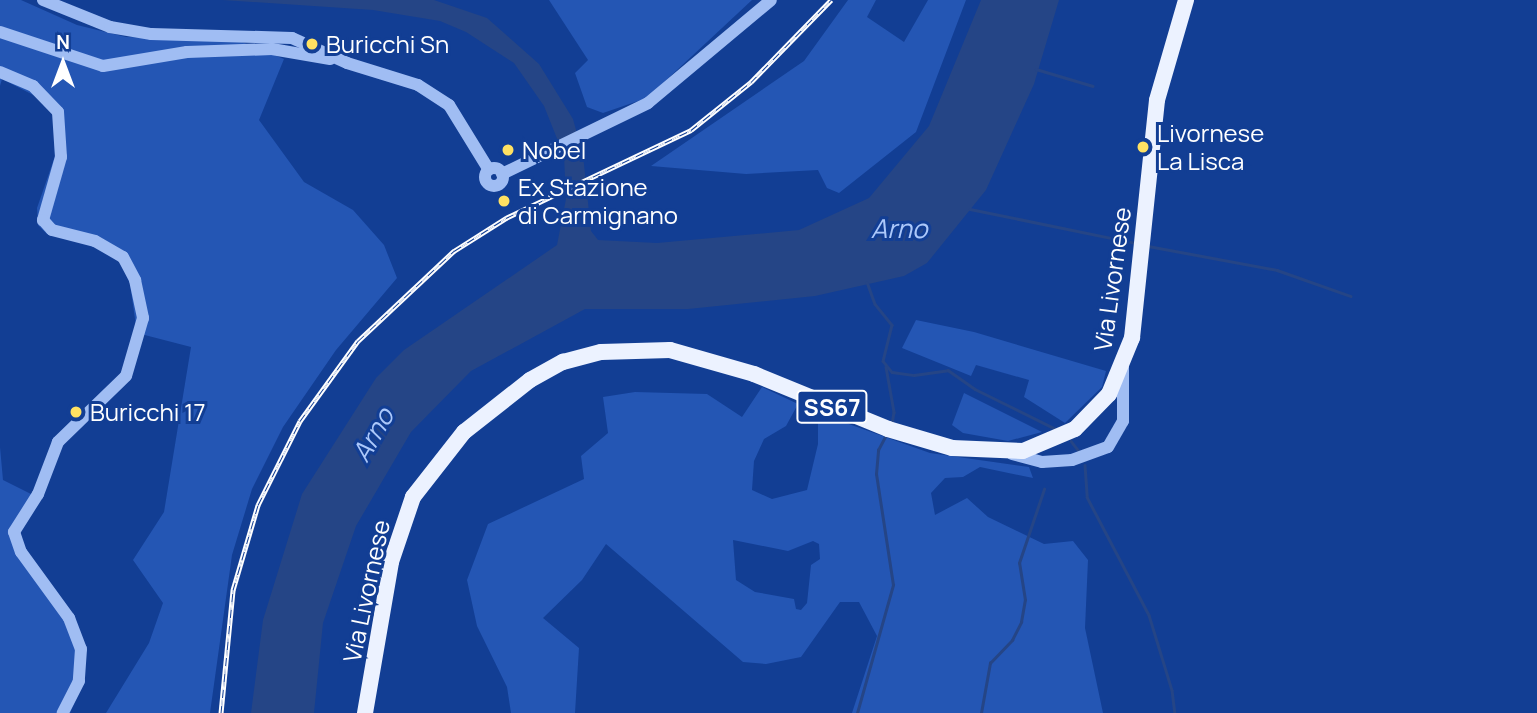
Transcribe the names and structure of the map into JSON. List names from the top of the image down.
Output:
{
  "streets": {
    "main road": ["Via Livornese", "SS67"]
  },
  "water": ["Arno"],
  "places": [
    "Buricchi Sn",
    "Livornese La Lisca",
    "Nobel",
    "Ex Stazione di Carmignano",
    "Buricchi 17"
  ],
  "north": "top"
}
